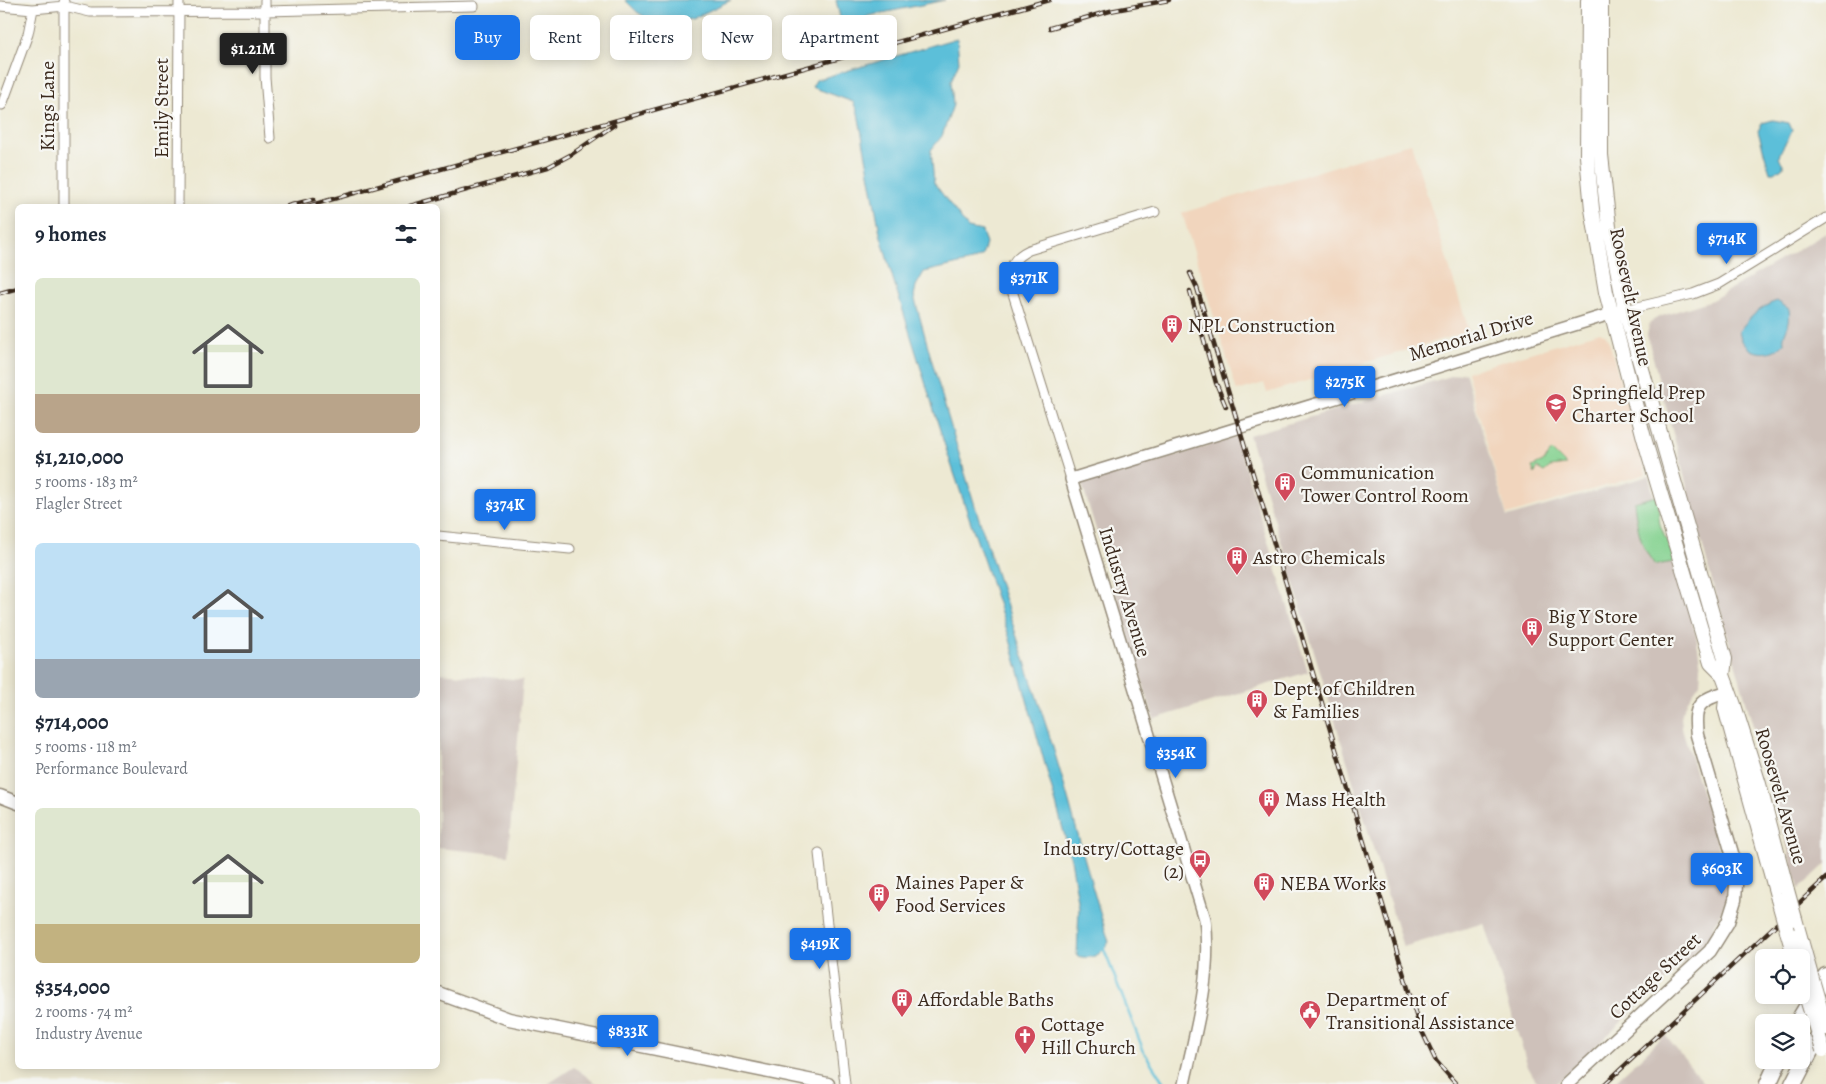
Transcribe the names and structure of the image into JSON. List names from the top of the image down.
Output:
{
  "streets": {
    "main road": ["Roosevelt Avenue", "Cottage Street"],
    "street": [
      "Kings Lane",
      "Emily Street",
      "Memorial Drive",
      "Industry Avenue"
    ]
  },
  "crossings": [
    ["Roosevelt Avenue", "Memorial Drive"],
    ["Roosevelt Avenue", "Cottage Street"],
    ["Memorial Drive", "Industry Avenue"]
  ],
  "places": {
    "building": [
      "NPL Construction",
      "Communication Tower Control Room",
      "Astro Chemicals",
      "Big Y Store Support Center",
      "Dept. of Children & Families",
      "Mass Health",
      "NEBA Works",
      "Maines Paper & Food Services",
      "Affordable Baths"
    ],
    "school or university": ["Springfield Prep Charter School"],
    "bus stop": ["Industry/Cottage (2)"],
    "public building": ["Department of Transitional Assistance"],
    "church": ["Cottage Hill Church"]
  },
  "page": {
    "chip": [
      "Buy",
      "Rent",
      "Filters",
      "New",
      "Apartment"
    ],
    "price": [
      "$1.21M",
      "$714K",
      "$371K",
      "$275K",
      "$374K",
      "$354K",
      "$603K",
      "$419K",
      "$833K"
    ],
    "heading": "9 homes",
    "list": [
      {
        "name": "$1,210,000",
        "note": "5 rooms · 183 m² · Flagler Street"
      },
      {
        "name": "$714,000",
        "note": "5 rooms · 118 m² · Performance Boulevard"
      },
      {
        "name": "$354,000",
        "note": "2 rooms · 74 m² · Industry Avenue"
      }
    ]
  }
}
